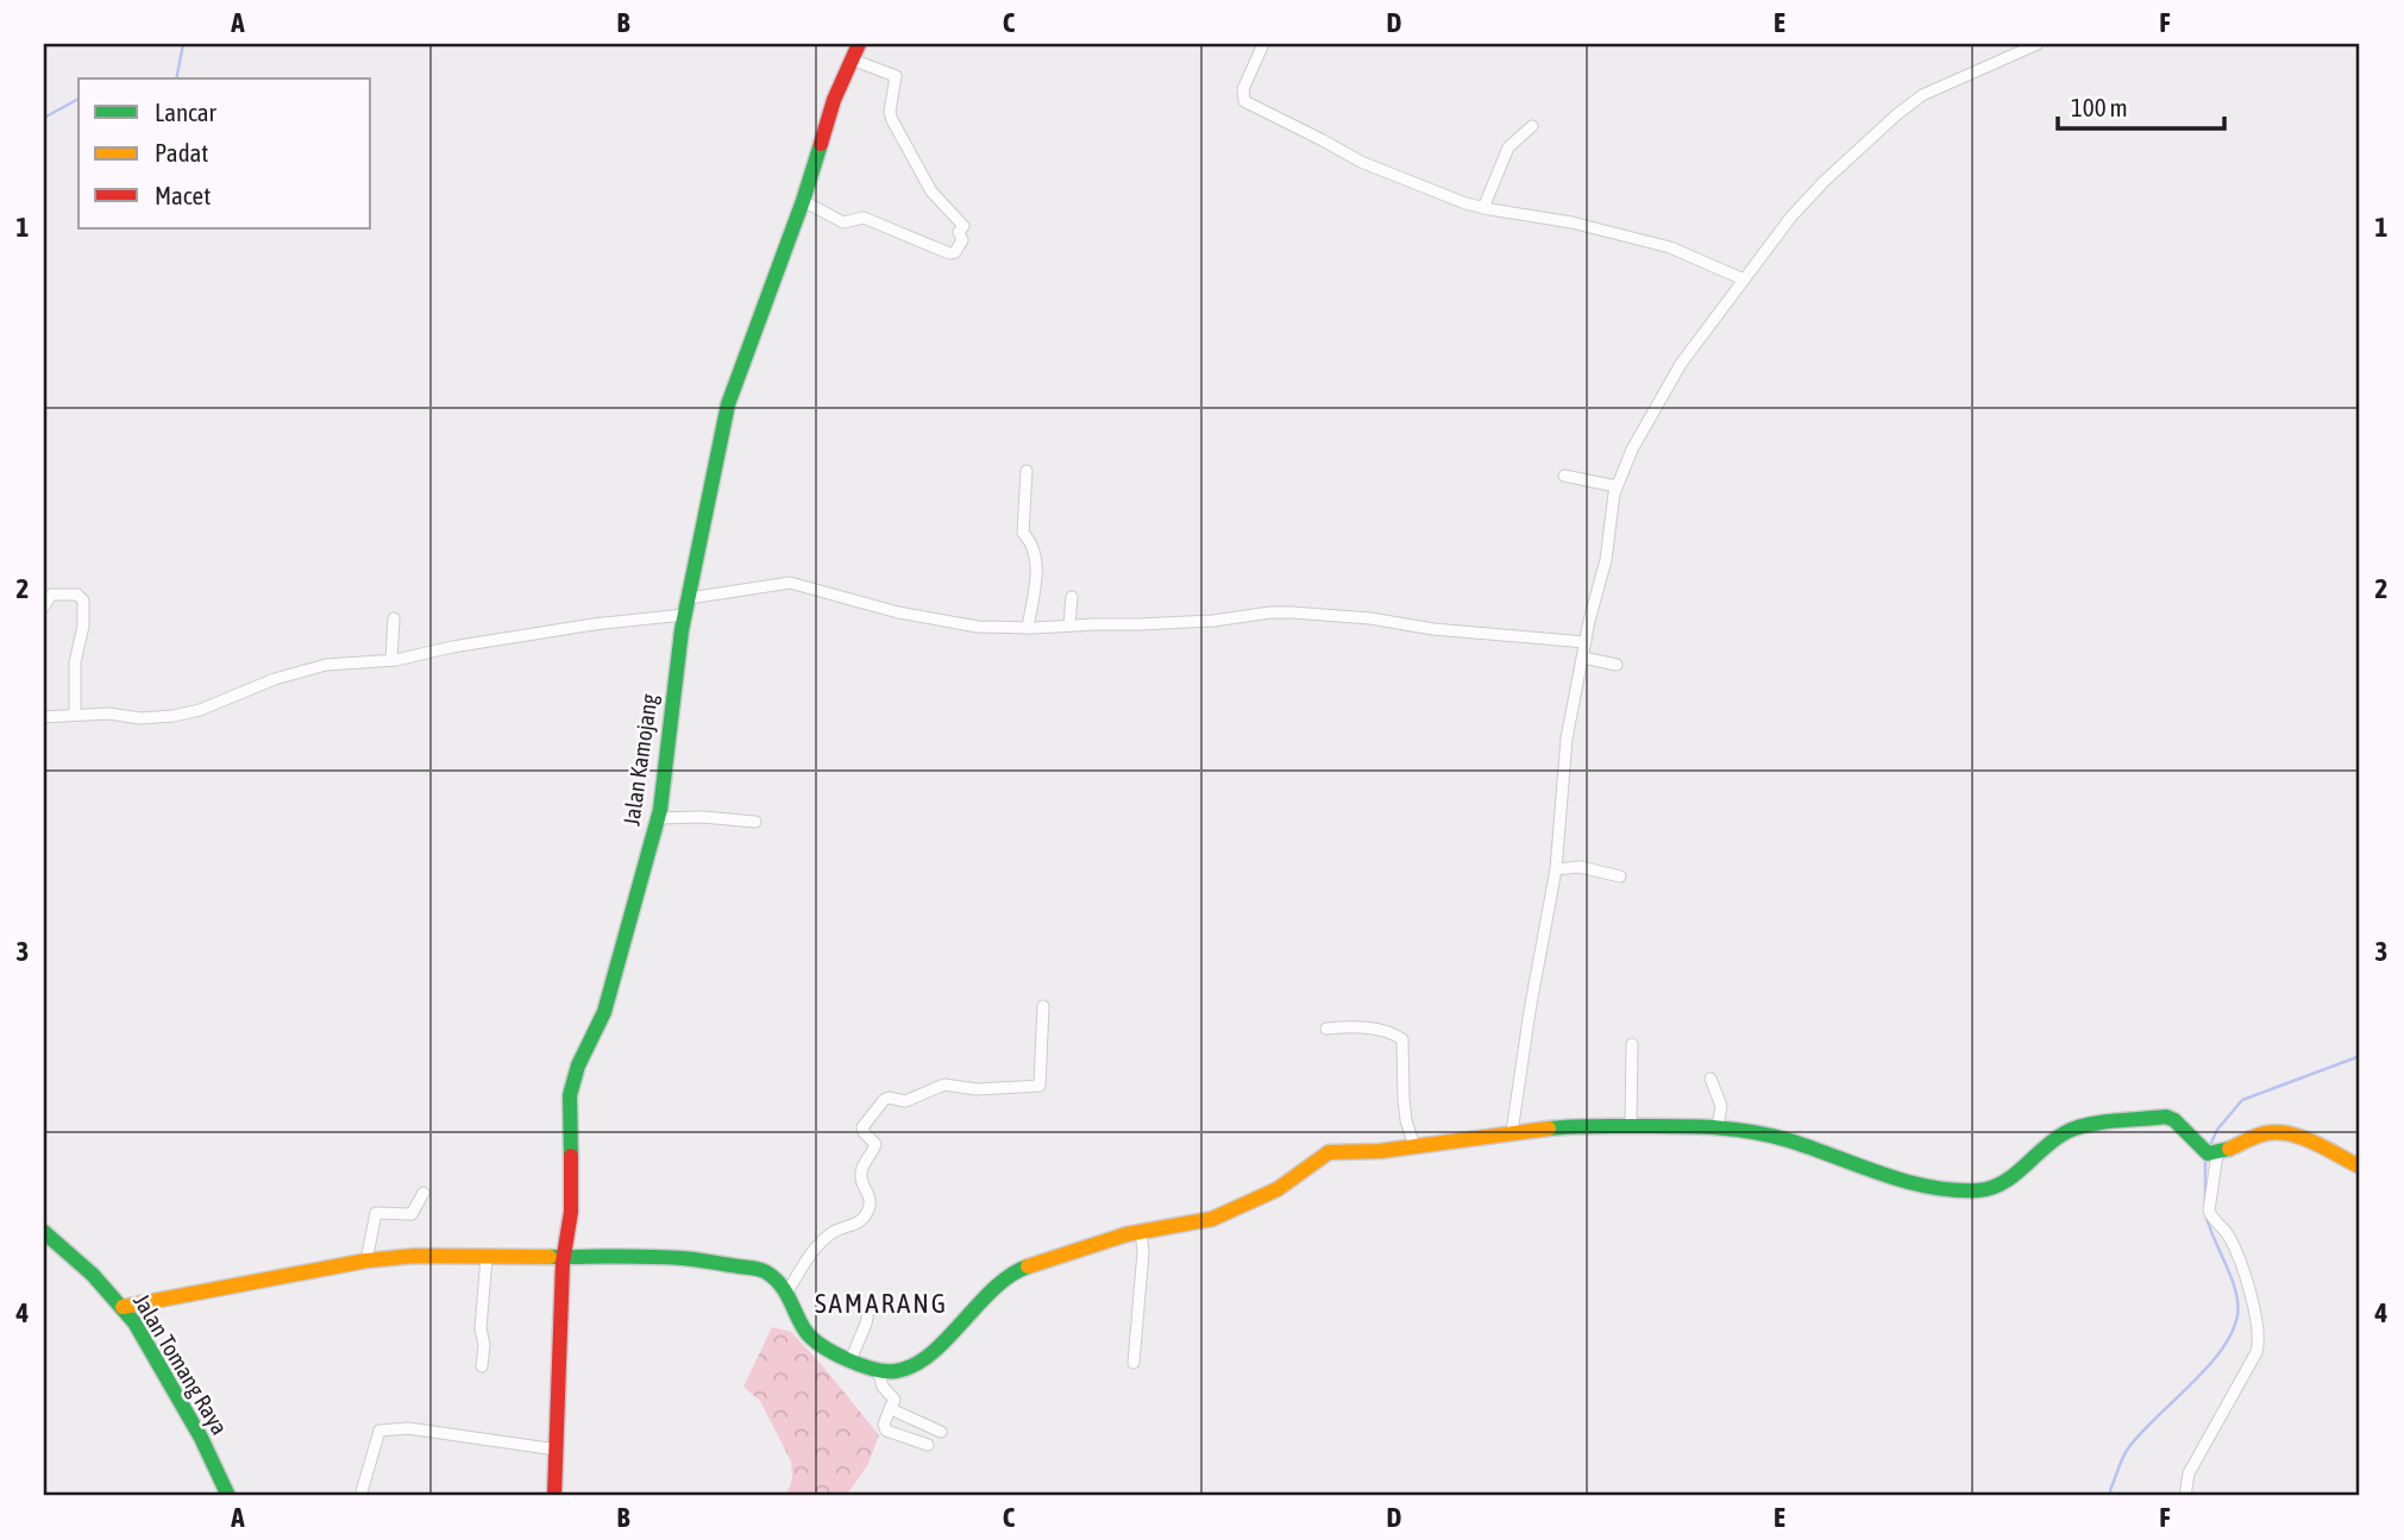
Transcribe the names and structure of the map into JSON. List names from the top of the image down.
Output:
{
  "streets": {
    "street": ["Jalan Kamojang", "Jalan Tomang Raya"]
  },
  "districts": ["SAMARANG"],
  "legend": ["Lancar", "Padat", "Macet"],
  "scale_bar": "100 m",
  "grid": {
    "columns": [
      "A",
      "B",
      "C",
      "D",
      "E",
      "F"
    ],
    "rows": [
      "1",
      "2",
      "3",
      "4"
    ]
  }
}
